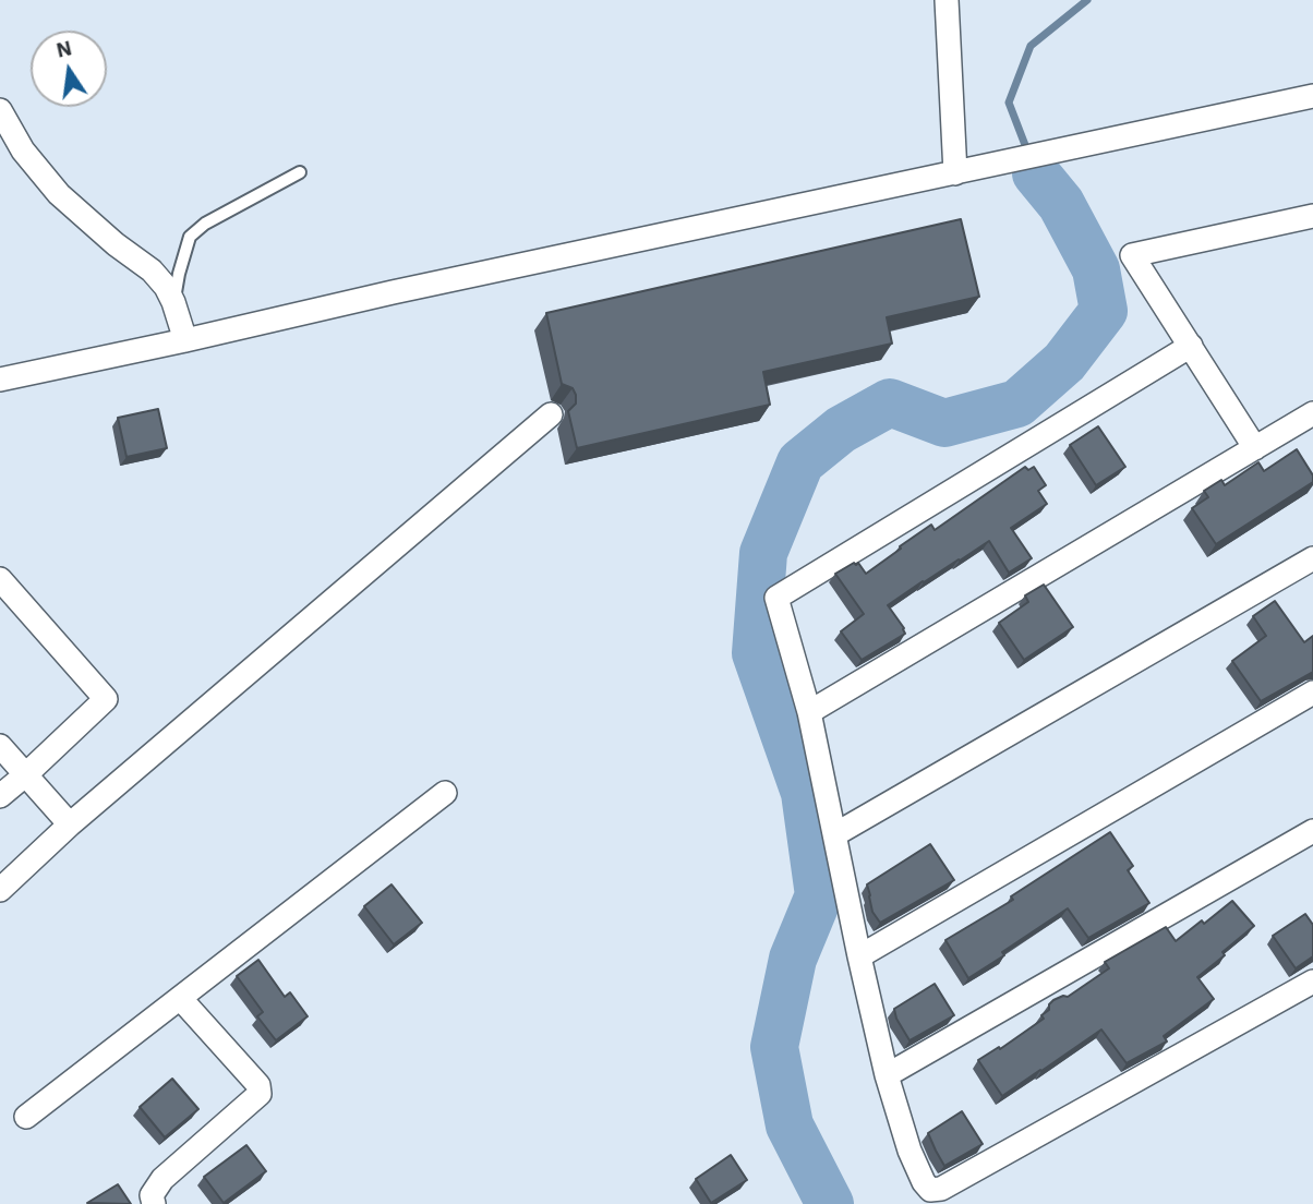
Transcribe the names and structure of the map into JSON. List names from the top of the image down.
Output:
{
  "north": "top"
}
